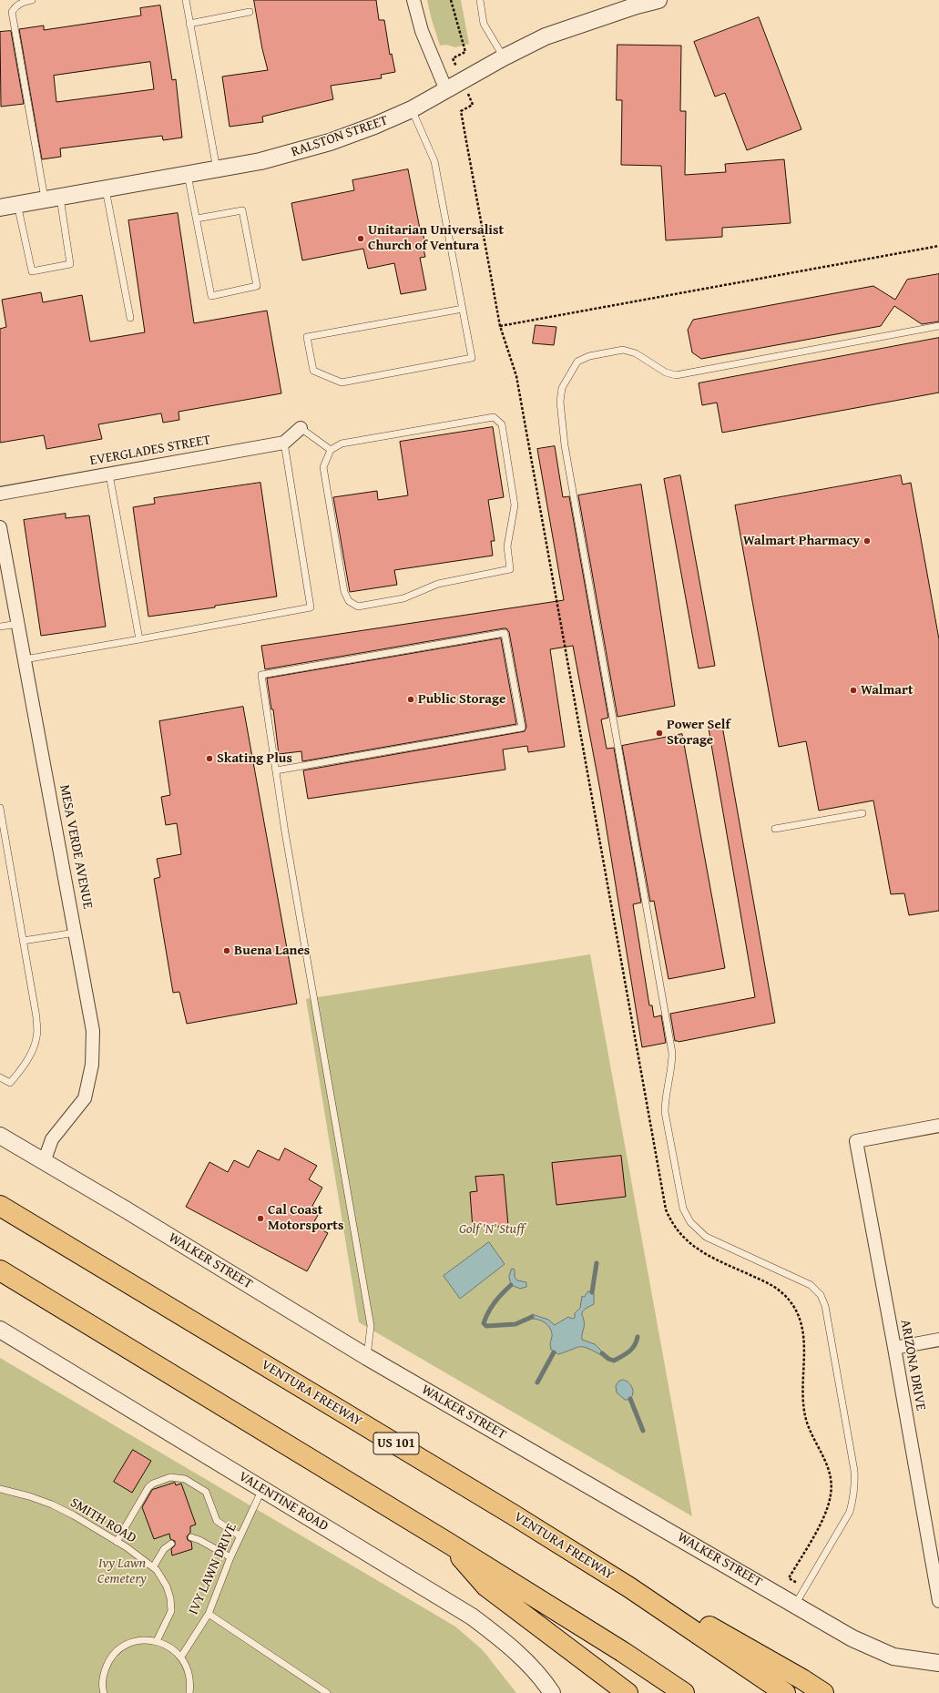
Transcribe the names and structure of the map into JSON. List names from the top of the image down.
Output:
{
  "streets": {
    "highway": ["VENTURA FREEWAY", "US 101"],
    "street": [
      "RALSTON STREET",
      "EVERGLADES STREET",
      "MESA VERDE AVENUE",
      "WALKER STREET",
      "ARIZONA DRIVE",
      "VALENTINE ROAD"
    ],
    "lane": ["SMITH ROAD", "IVY LAWN DRIVE"]
  },
  "crossings": [
    ["MESA VERDE AVENUE", "WALKER STREET"],
    ["VALENTINE ROAD", "IVY LAWN DRIVE"]
  ],
  "parks": ["Golf 'N' Stuff", "Ivy Lawn Cemetery"],
  "places": [
    "Unitarian Universalist Church of Ventura",
    "Walmart Pharmacy",
    "Walmart",
    "Public Storage",
    "Power Self Storage",
    "Skating Plus",
    "Buena Lanes",
    "Cal Coast Motorsports"
  ]
}
